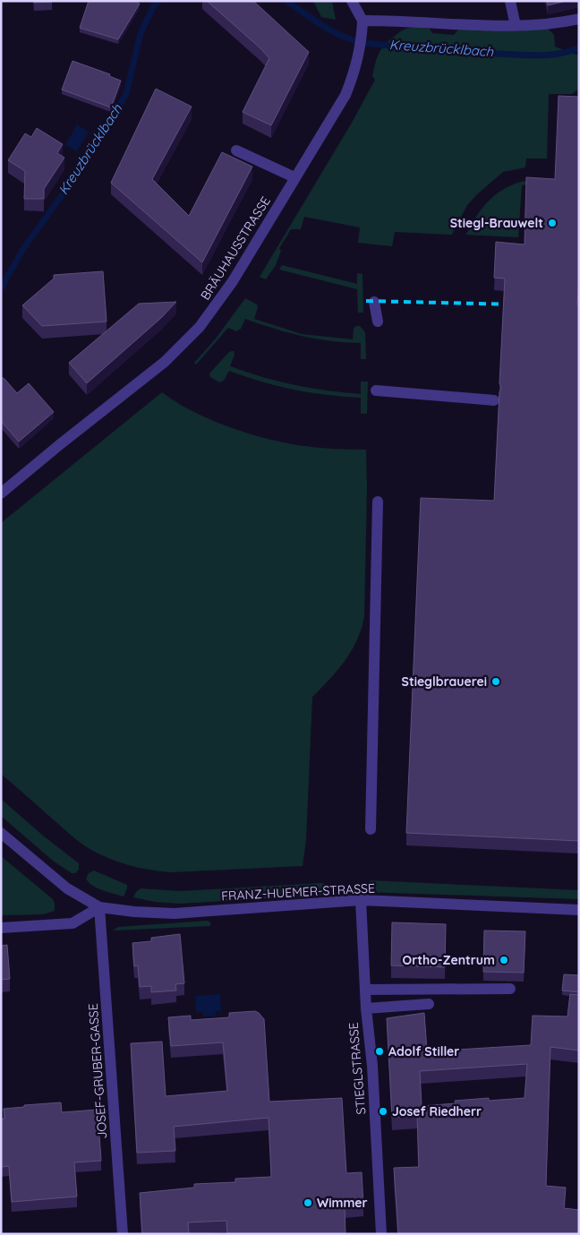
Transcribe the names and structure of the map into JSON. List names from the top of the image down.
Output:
{
  "streets": {
    "street": [
      "BRÄUHAUSSTRASSE",
      "FRANZ-HUEMER-STRASSE",
      "STIEGLSTRASSE",
      "JOSEF-GRUBER-GASSE"
    ]
  },
  "crossings": [
    ["FRANZ-HUEMER-STRASSE", "STIEGLSTRASSE"],
    ["FRANZ-HUEMER-STRASSE", "JOSEF-GRUBER-GASSE"]
  ],
  "water": ["Kreuzbrücklbach"],
  "places": [
    "Stiegl-Brauwelt",
    "Stieglbrauerei",
    "Ortho-Zentrum",
    "Adolf Stiller",
    "Josef Riedherr",
    "Wimmer"
  ]
}
